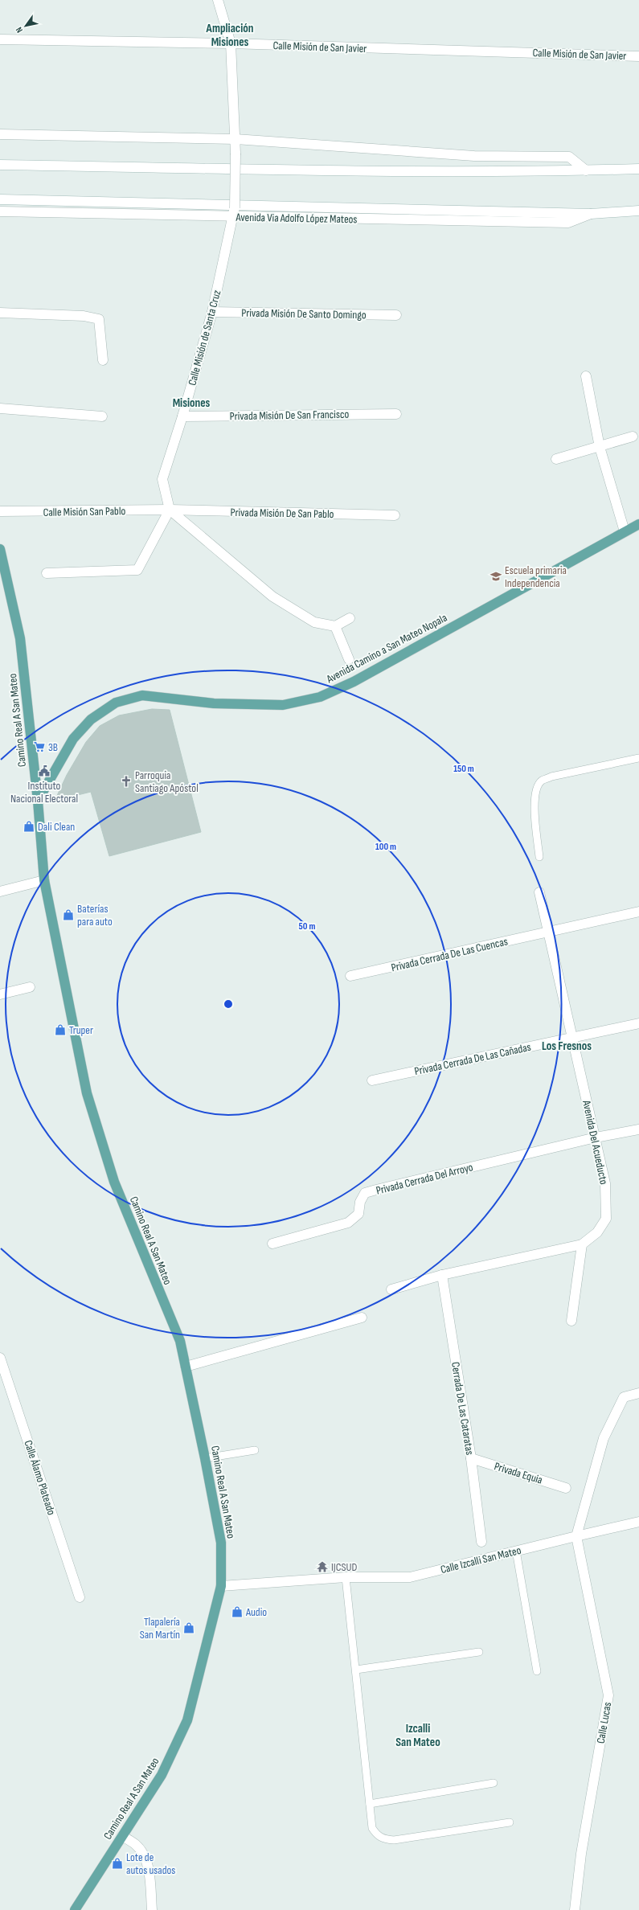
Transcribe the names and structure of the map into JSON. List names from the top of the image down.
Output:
{
  "streets": {
    "main road": ["Avenida Camino a San Mateo Nopala", "Camino Real A San Mateo"],
    "street": [
      "Calle Misión de San Javier",
      "Avenida Via Adolfo López Mateos",
      "Privada Misión De Santo Domingo",
      "Calle Misión de Santa Cruz",
      "Privada Misión De San Francisco",
      "Calle Misión San Pablo",
      "Privada Misión De San Pablo",
      "Privada Cerrada De Las Cuencas",
      "Privada Cerrada De Las Cañadas",
      "Avenida Del Acueducto",
      "Privada Cerrada Del Arroyo",
      "Cerrada De Las Cataratas",
      "Privada Equia",
      "Calle Álamo Plateado",
      "Calle Izcalli San Mateo",
      "Calle Lucas"
    ]
  },
  "crossings": [
    ["Calle Misión de San Javier", "Calle Misión de Santa Cruz"],
    ["Avenida Via Adolfo López Mateos", "Calle Misión de Santa Cruz"],
    ["Privada Misión De Santo Domingo", "Calle Misión de Santa Cruz"],
    ["Calle Misión de Santa Cruz", "Privada Misión De San Francisco"],
    ["Calle Misión de Santa Cruz", "Calle Misión San Pablo"],
    ["Calle Misión de Santa Cruz", "Privada Misión De San Pablo"],
    ["Calle Misión San Pablo", "Privada Misión De San Pablo"],
    ["Avenida Camino a San Mateo Nopala", "Camino Real A San Mateo"],
    ["Camino Real A San Mateo", "Calle Izcalli San Mateo"],
    ["Privada Cerrada De Las Cuencas", "Avenida Del Acueducto"],
    ["Privada Cerrada De Las Cañadas", "Avenida Del Acueducto"],
    ["Avenida Del Acueducto", "Privada Cerrada Del Arroyo"],
    ["Avenida Del Acueducto", "Cerrada De Las Cataratas"],
    ["Cerrada De Las Cataratas", "Privada Equia"],
    ["Calle Izcalli San Mateo", "Calle Lucas"]
  ],
  "districts": [
    "Ampliación Misiones",
    "Misiones",
    "Los Fresnos",
    "Izcalli San Mateo"
  ],
  "places": {
    "school or university": ["Escuela primaria Independencia"],
    "supermarket": ["3B"],
    "public building": ["Instituto Nacional Electoral"],
    "church": ["Parroquia Santiago Apóstol"],
    "shop": [
      "Dali Clean",
      "Baterías para auto",
      "Truper",
      "Audio",
      "Tlapalería San Martín",
      "Lote de autos usados"
    ],
    "temple": ["IJCSUD"]
  },
  "north": "bottom left",
  "rings": ["150 m", "100 m", "50 m"]
}
